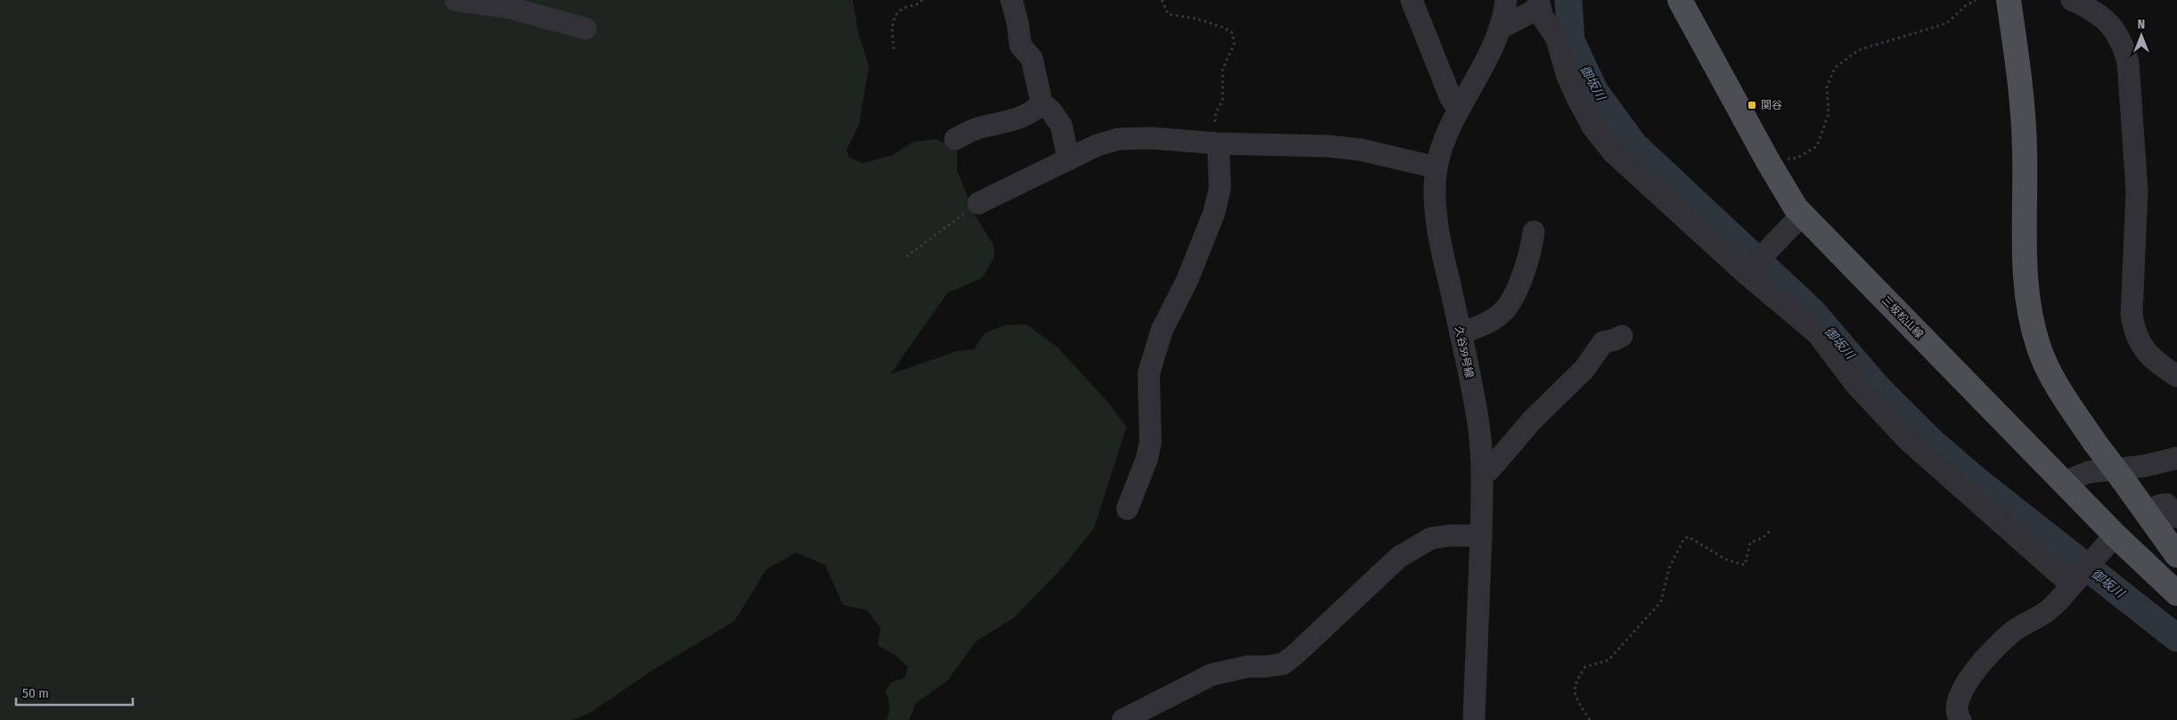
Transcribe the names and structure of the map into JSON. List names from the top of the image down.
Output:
{
  "streets": {
    "main road": ["三坂松山線"],
    "street": ["久谷59号線"]
  },
  "water": ["御坂川"],
  "places": {
    "transit": ["関谷"]
  },
  "scale_bar": "50 m",
  "north": "top"
}
